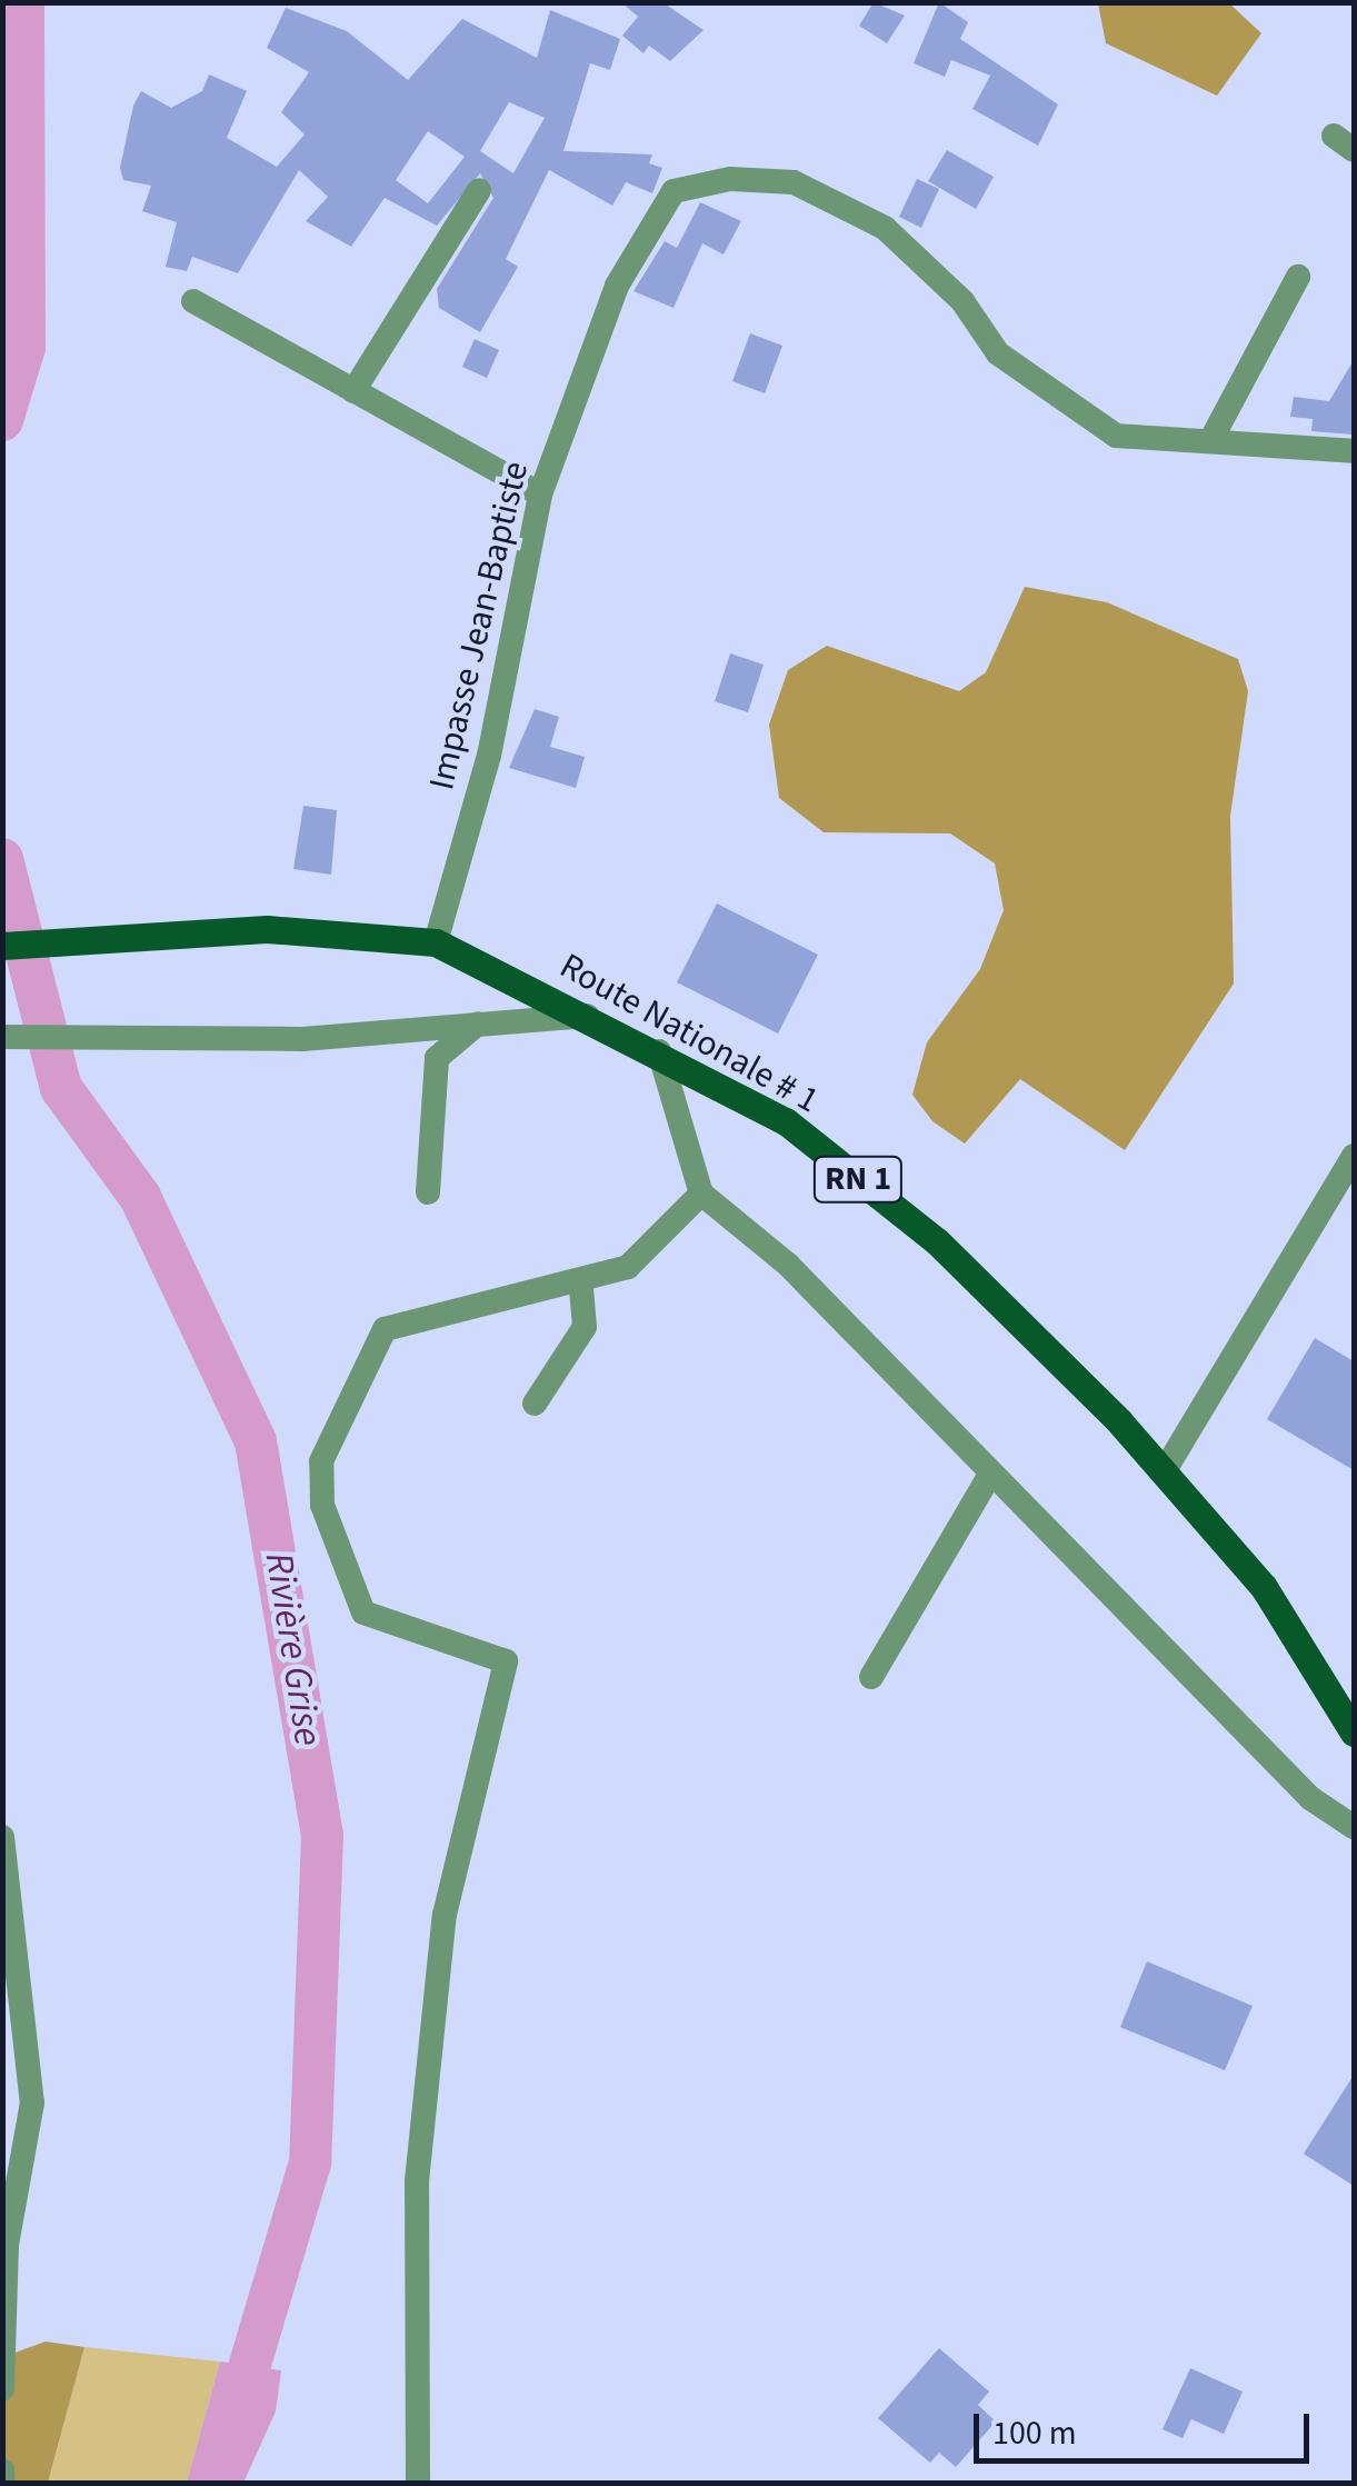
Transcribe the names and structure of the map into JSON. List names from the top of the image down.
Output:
{
  "streets": {
    "main road": ["Route Nationale # 1", "RN 1"],
    "street": ["Impasse Jean-Baptiste"]
  },
  "crossings": [
    ["Impasse Jean-Baptiste", "Route Nationale # 1"]
  ],
  "water": ["Rivière Grise"],
  "scale_bar": "100 m"
}
